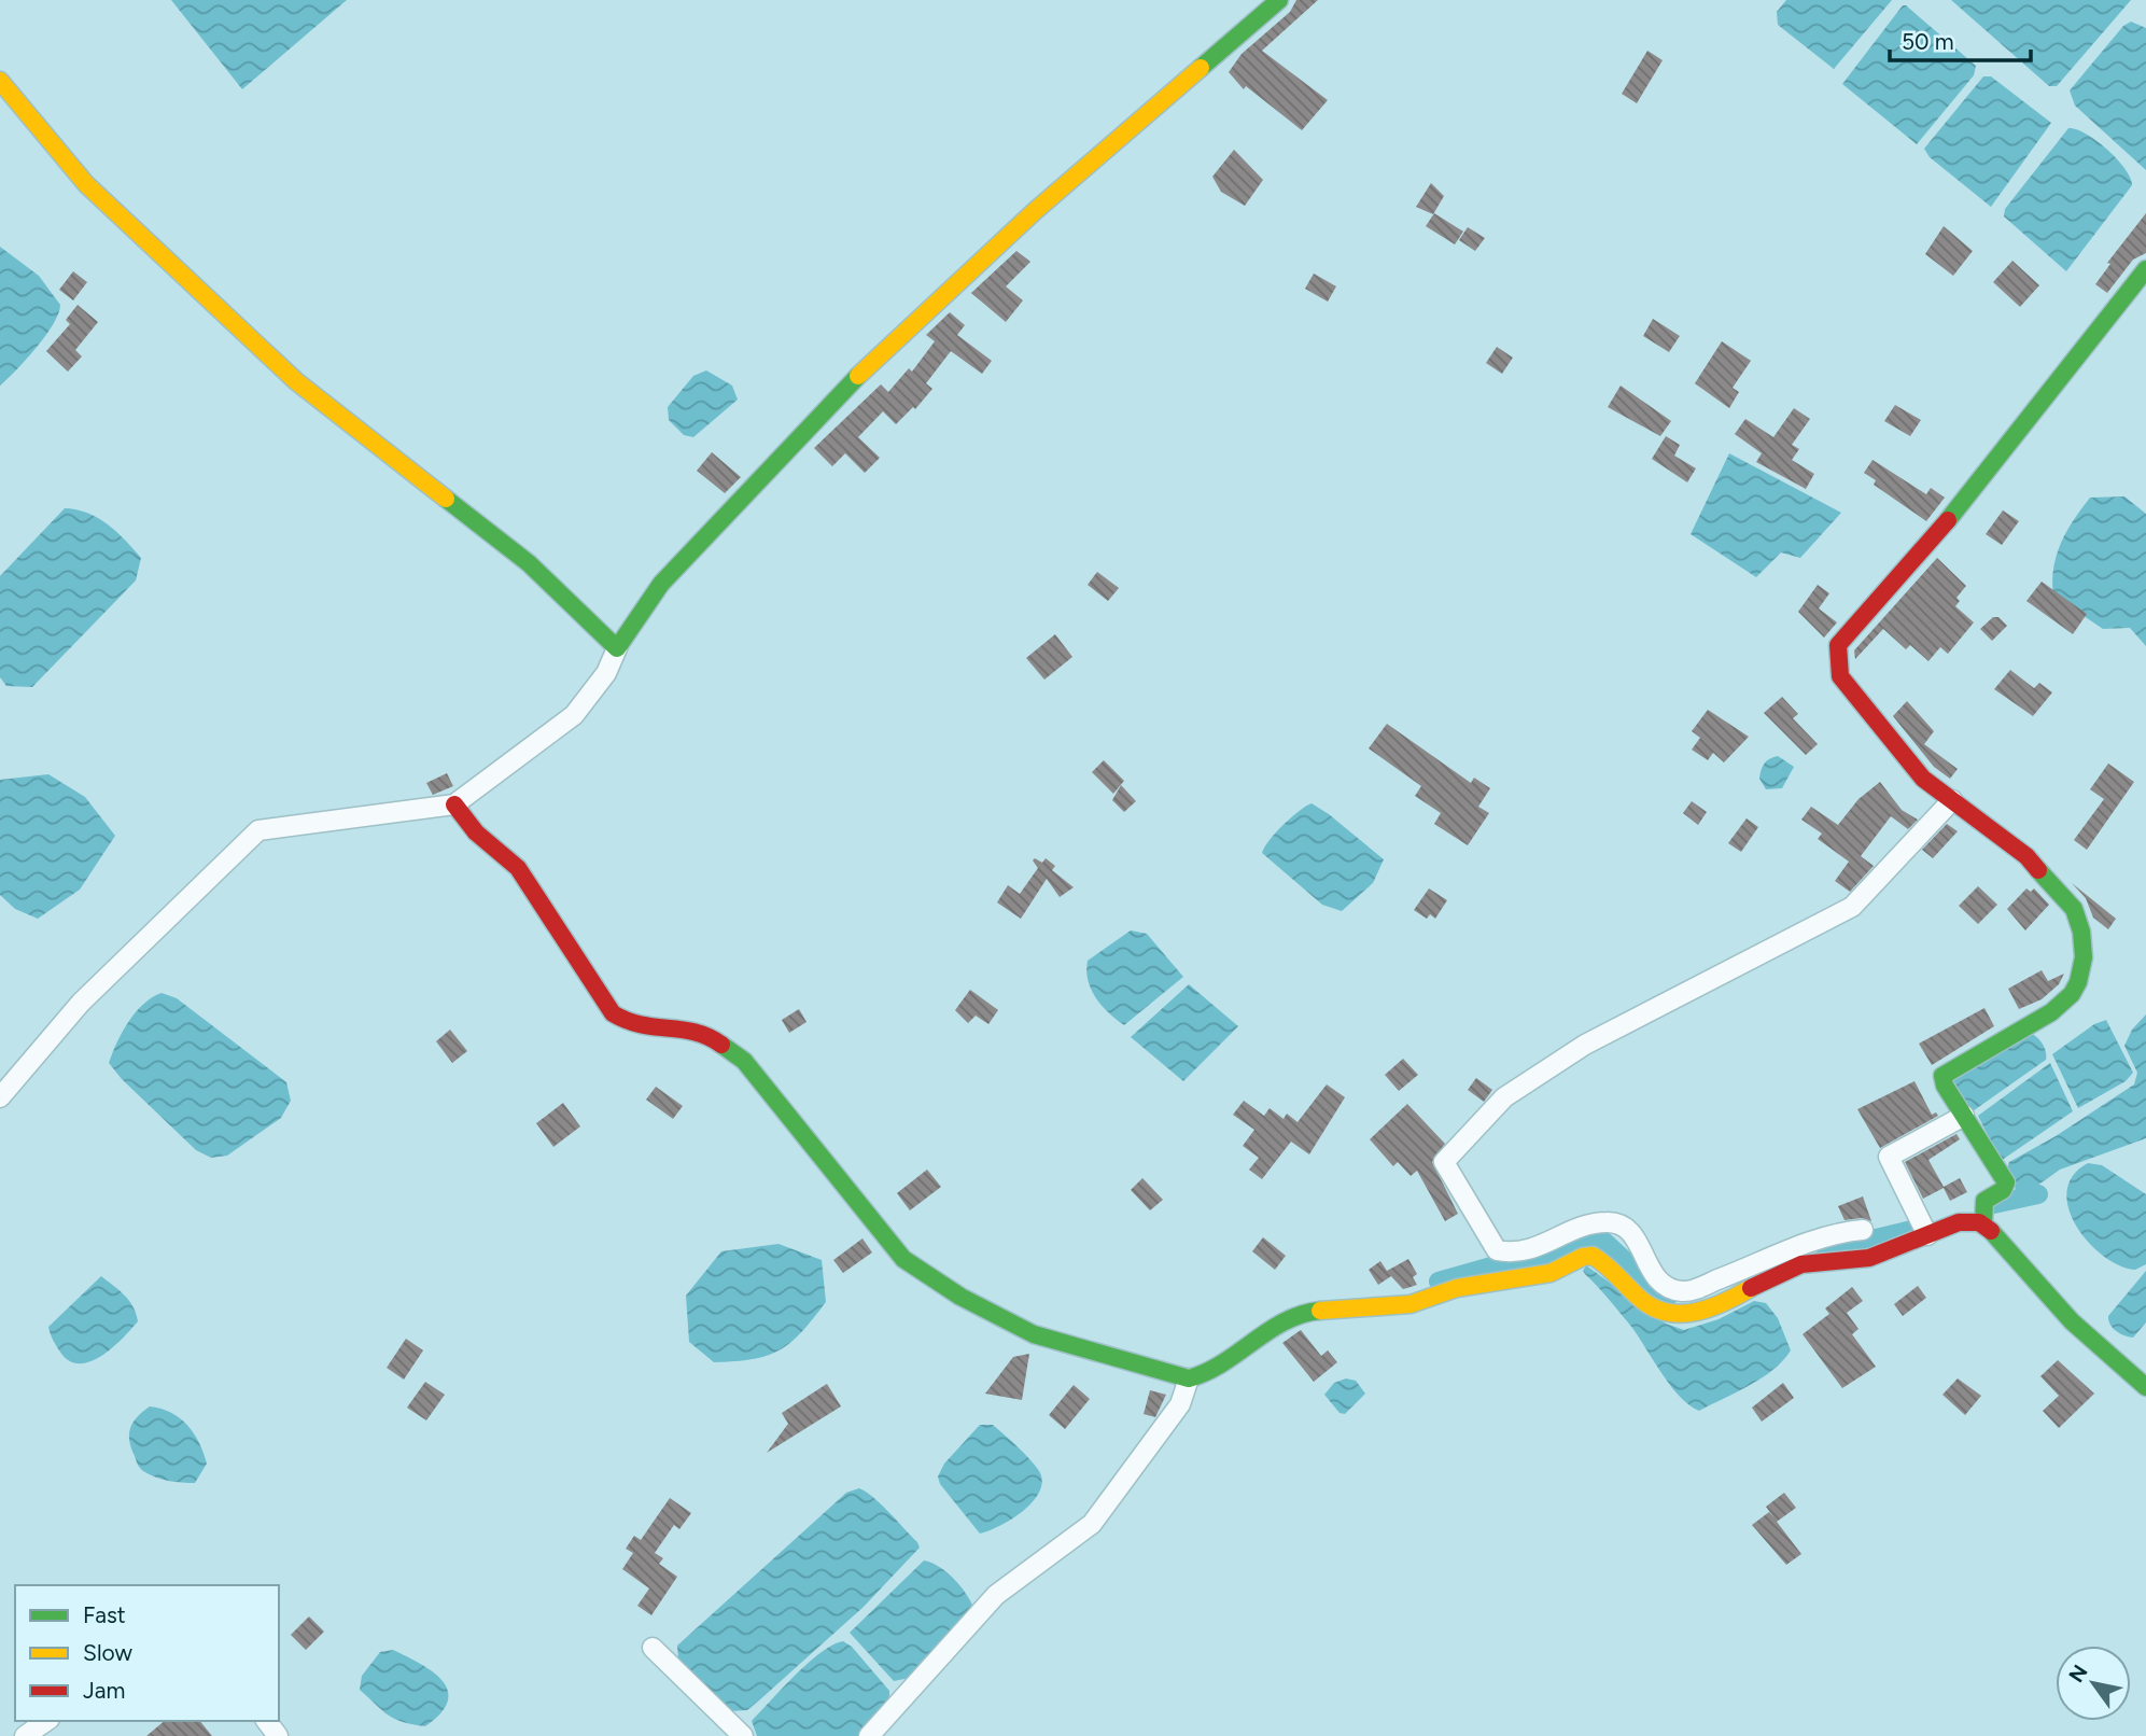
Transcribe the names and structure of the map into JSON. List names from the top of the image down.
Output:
{
  "legend": ["Fast", "Slow", "Jam"],
  "scale_bar": "50 m",
  "north": "top left"
}
